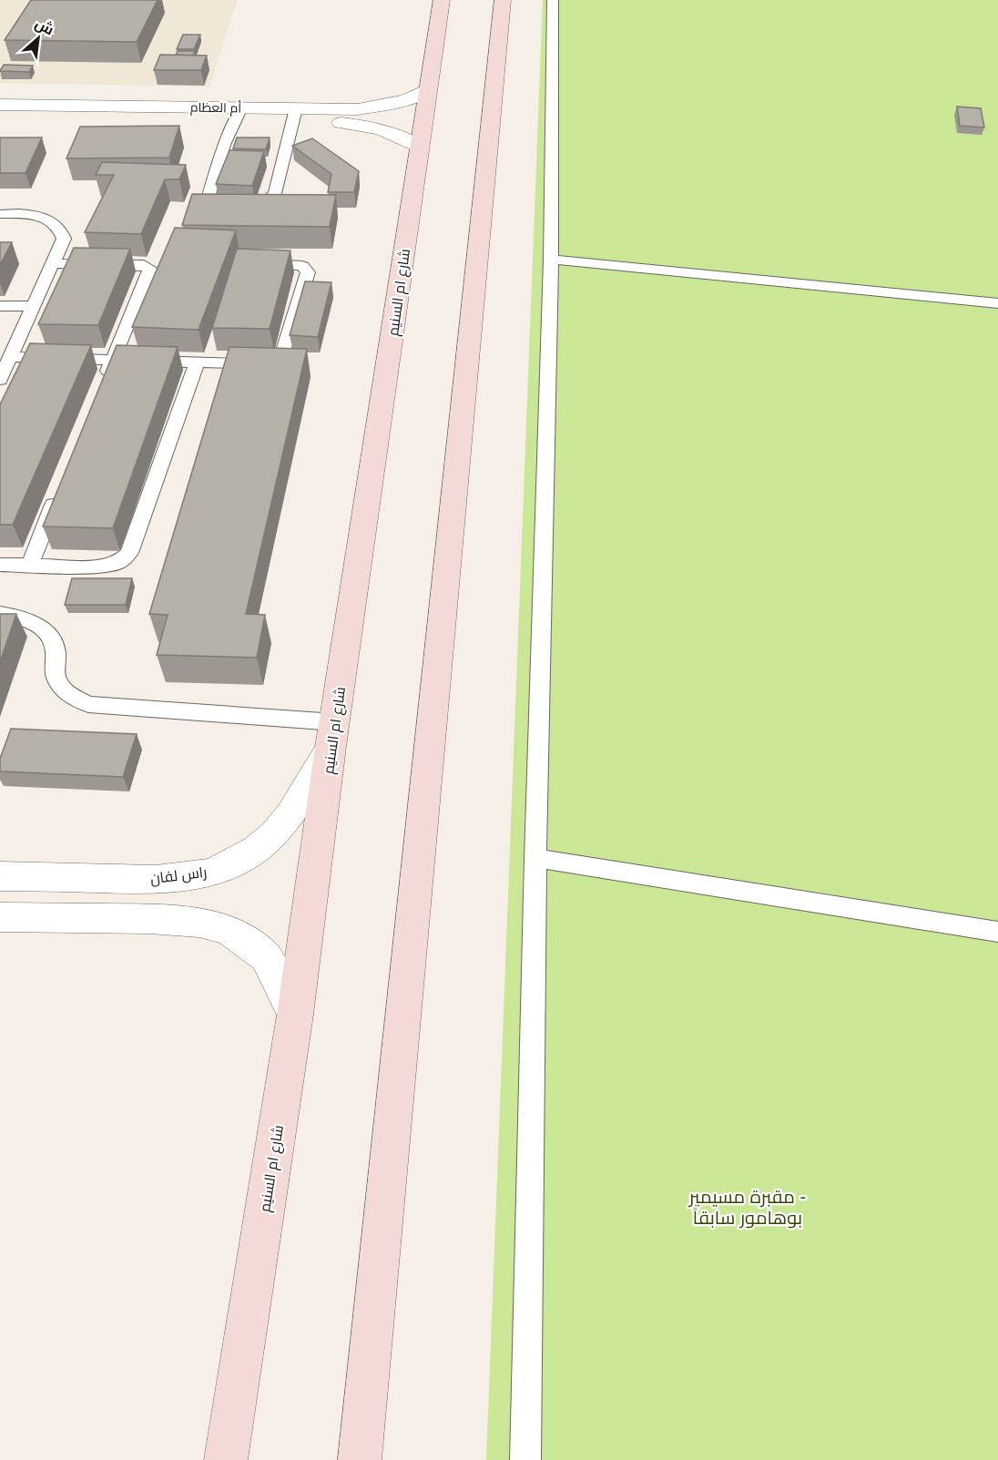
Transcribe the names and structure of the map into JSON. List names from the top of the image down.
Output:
{
  "streets": {
    "main road": ["شارع ام السنيم"],
    "street": ["أم العظام", "راس لفان"]
  },
  "crossings": [
    ["أم العظام", "شارع ام السنيم"],
    ["شارع ام السنيم", "راس لفان"]
  ],
  "parks": ["مقبرة مسيمير - بوهامور سابقاً"],
  "north": "top right"
}
